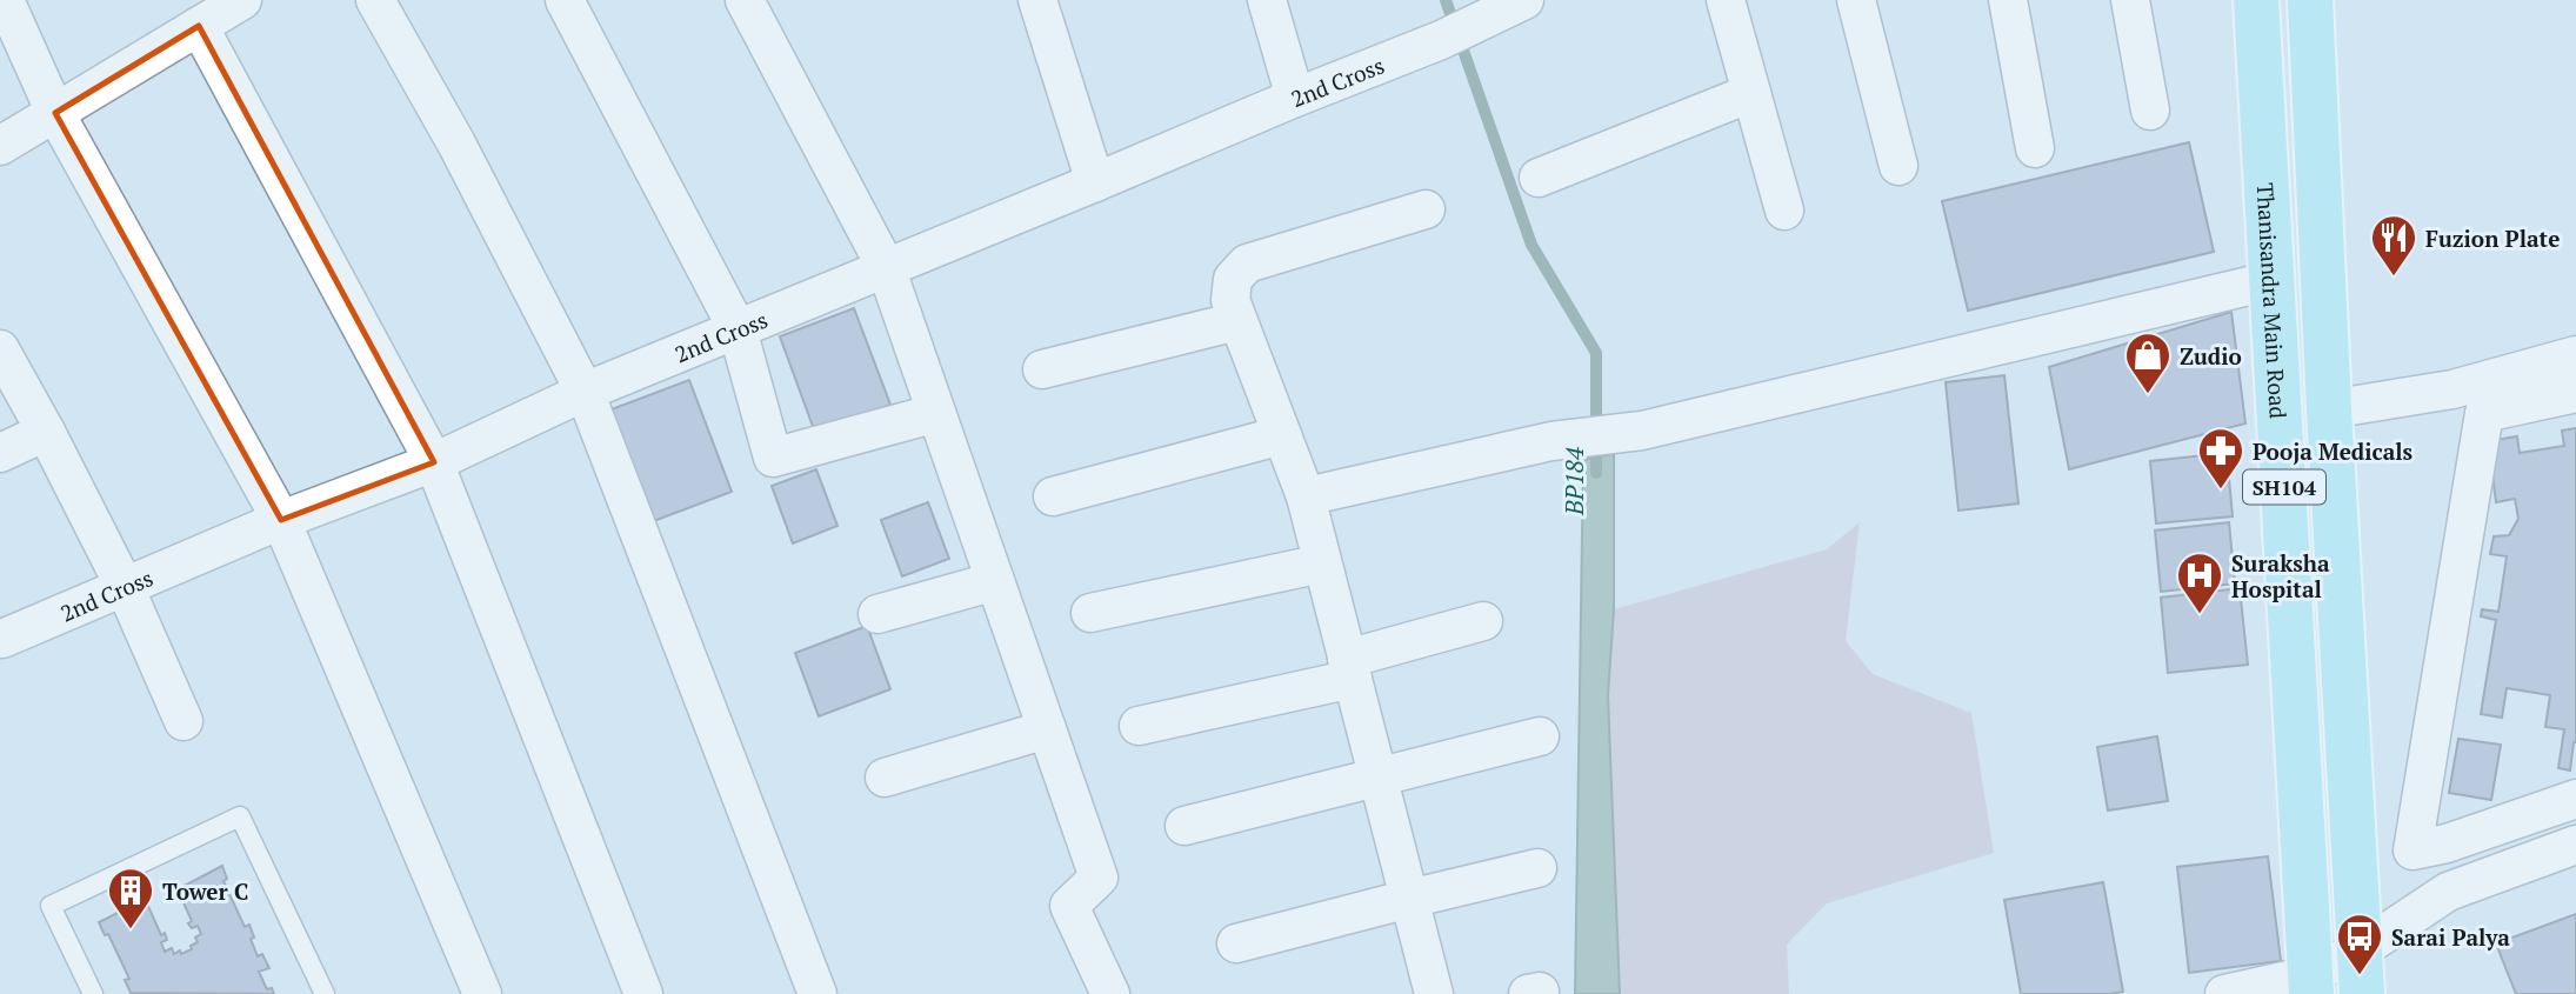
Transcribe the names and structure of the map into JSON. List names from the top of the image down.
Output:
{
  "streets": {
    "main road": ["Thanisandra Main Road", "SH104"],
    "street": ["2nd Cross"]
  },
  "water": ["BP184"],
  "places": {
    "restaurant": ["Fuzion Plate"],
    "shop": ["Zudio"],
    "pharmacy": ["Pooja Medicals"],
    "hospital": ["Suraksha Hospital"],
    "building": ["Tower C"],
    "bus stop": ["Sarai Palya"]
  }
}
